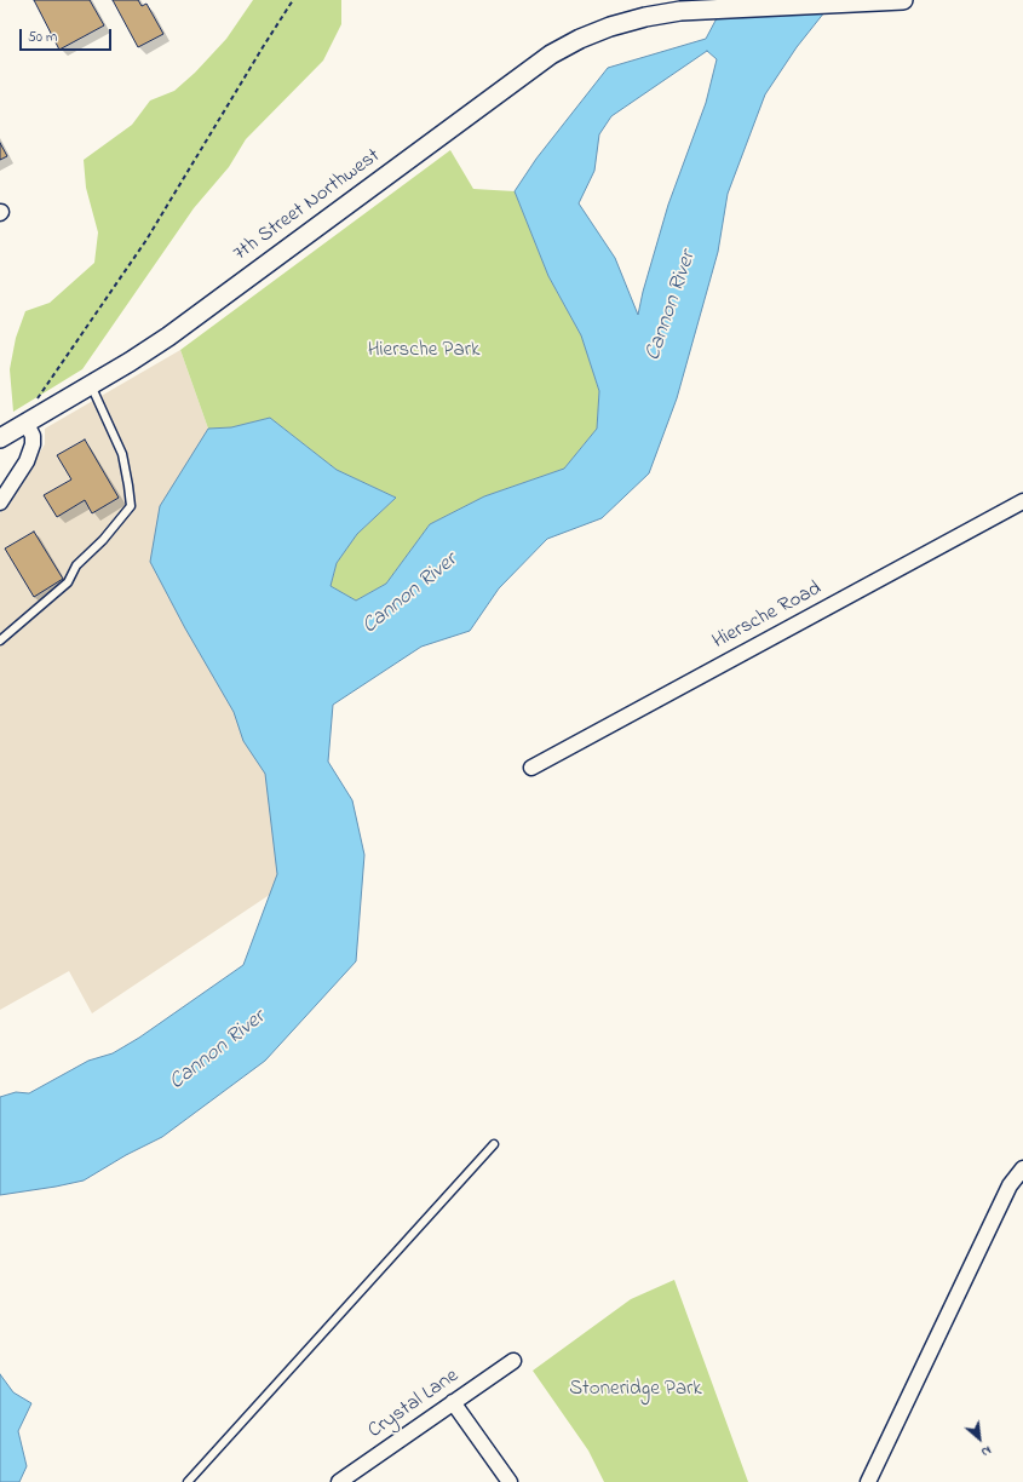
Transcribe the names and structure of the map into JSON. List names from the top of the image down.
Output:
{
  "streets": {
    "street": ["7th Street Northwest", "Hiersche Road", "Crystal Lane"]
  },
  "water": ["Cannon River"],
  "parks": ["Hiersche Park", "Stoneridge Park"],
  "scale_bar": "50 m",
  "north": "bottom right"
}
